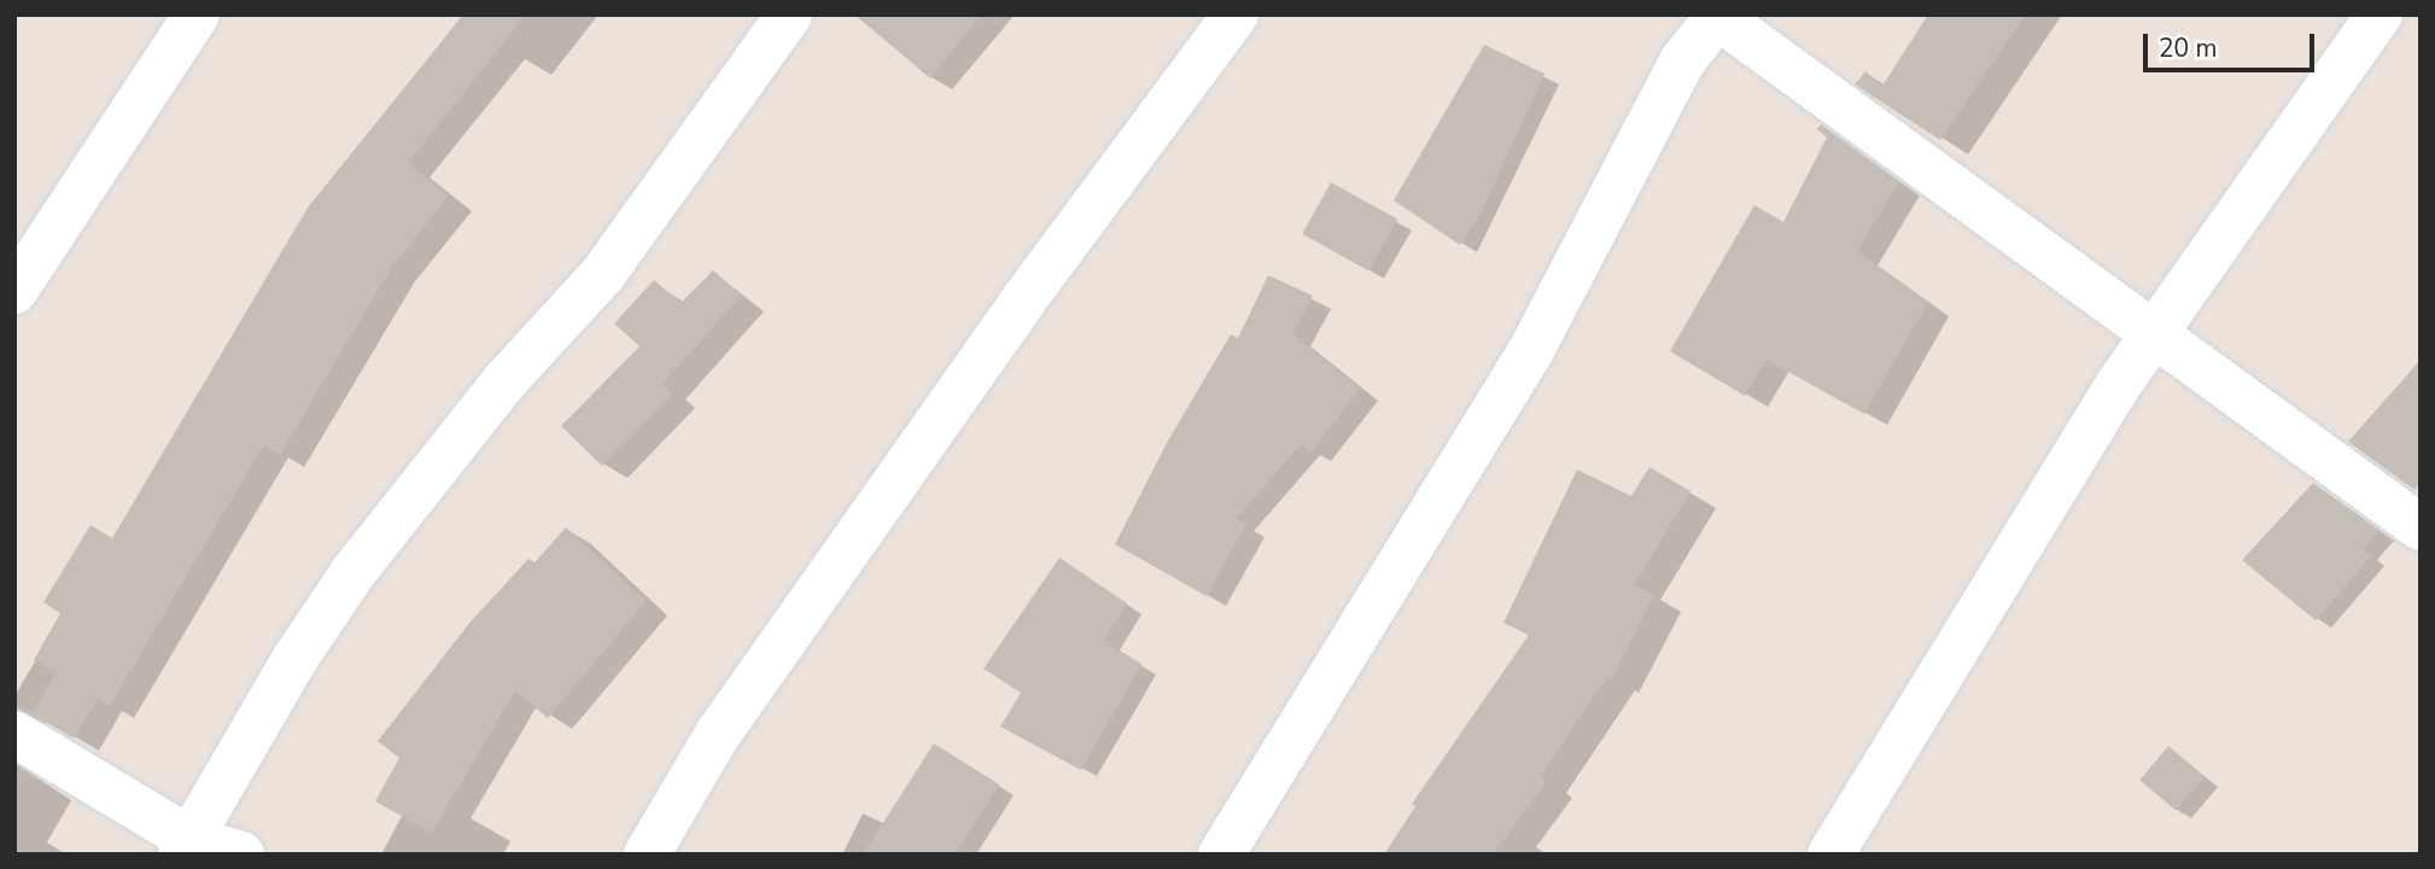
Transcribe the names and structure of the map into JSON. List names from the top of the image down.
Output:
{
  "scale_bar": "20 m"
}
